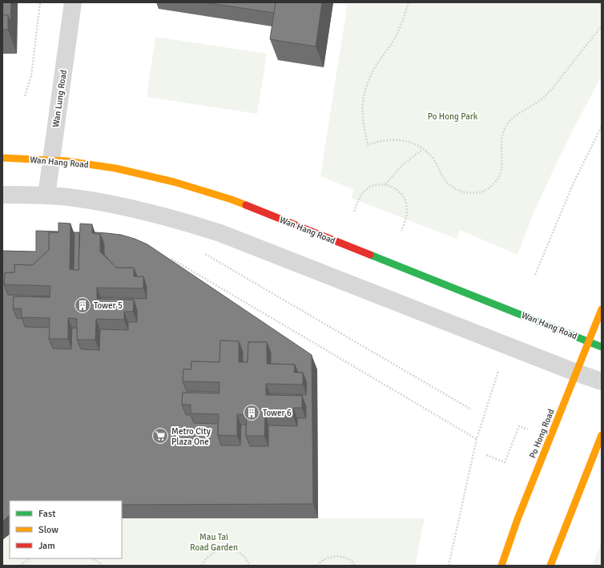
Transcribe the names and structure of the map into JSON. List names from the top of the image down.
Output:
{
  "streets": {
    "street": ["Wan Lung Road", "Wan Hang Road", "Po Hong Road"]
  },
  "crossings": [
    ["Wan Lung Road", "Wan Hang Road"],
    ["Wan Hang Road", "Po Hong Road"]
  ],
  "parks": ["Po Hong Park", "Mau Tai Road Garden"],
  "places": {
    "building": ["Tower 5", "Tower 6"],
    "supermarket": ["Metro City Plaza One"]
  },
  "legend": ["Fast", "Slow", "Jam"]
}
